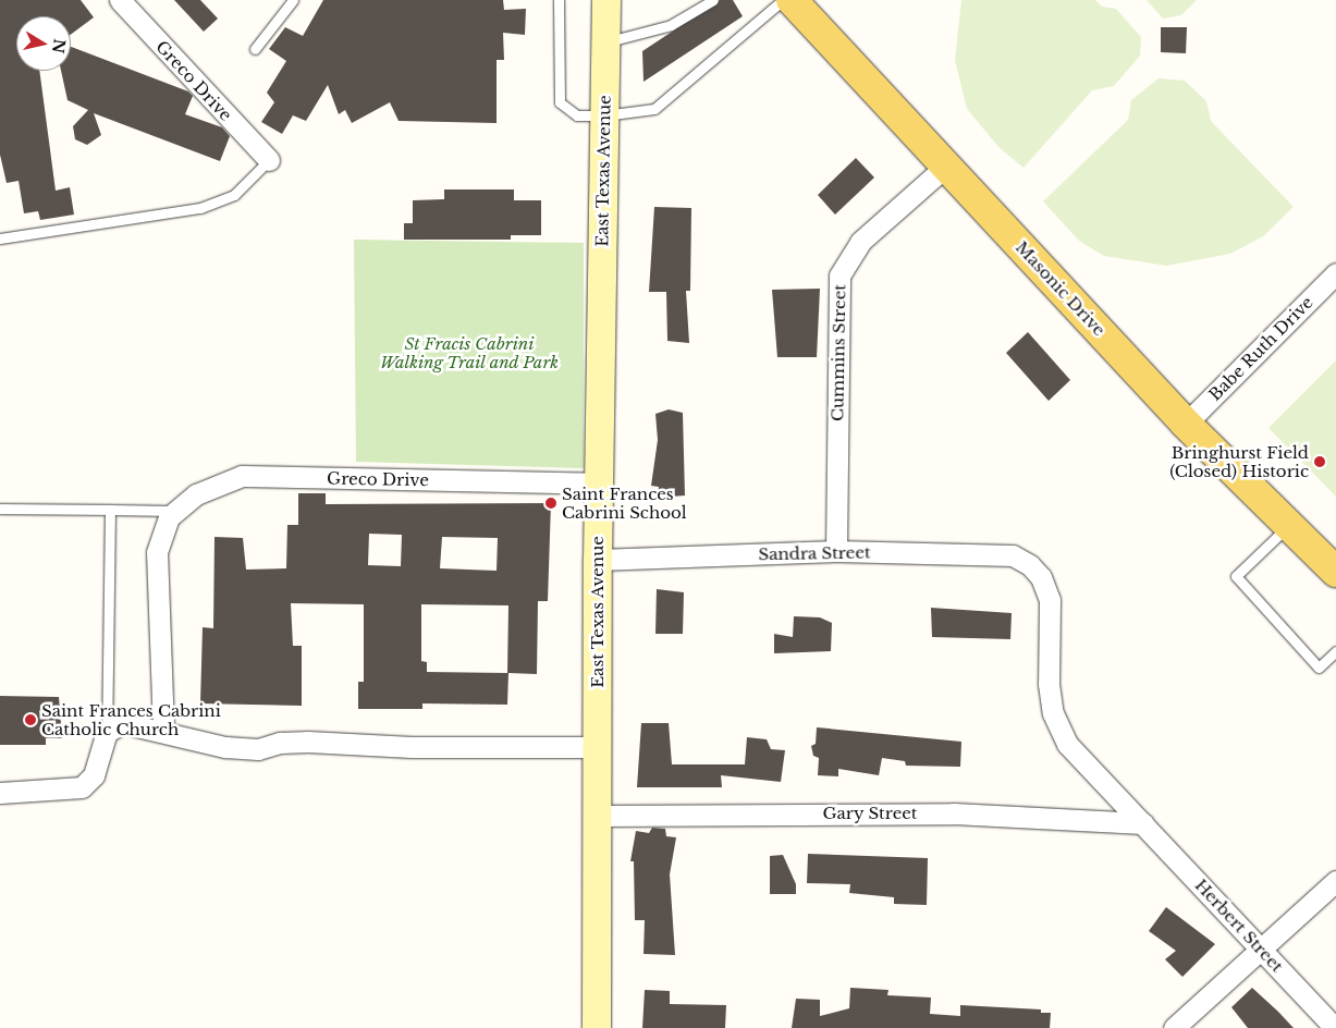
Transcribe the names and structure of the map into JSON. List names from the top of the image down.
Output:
{
  "streets": {
    "main road": ["Masonic Drive"],
    "street": [
      "Greco Drive",
      "East Texas Avenue",
      "Babe Ruth Drive",
      "Cummins Street",
      "Sandra Street",
      "Gary Street",
      "Herbert Street"
    ]
  },
  "crossings": [
    ["Greco Drive", "East Texas Avenue"],
    ["East Texas Avenue", "Sandra Street"],
    ["East Texas Avenue", "Gary Street"],
    ["Masonic Drive", "Babe Ruth Drive"],
    ["Masonic Drive", "Cummins Street"],
    ["Cummins Street", "Sandra Street"],
    ["Sandra Street", "Herbert Street"],
    ["Gary Street", "Herbert Street"]
  ],
  "parks": ["St Fracis Cabrini Walking Trail and Park"],
  "places": ["Bringhurst Field (Closed) Historic", "Saint Frances Cabrini School", "Saint Frances Cabrini Catholic Church"],
  "north": "right"
}
